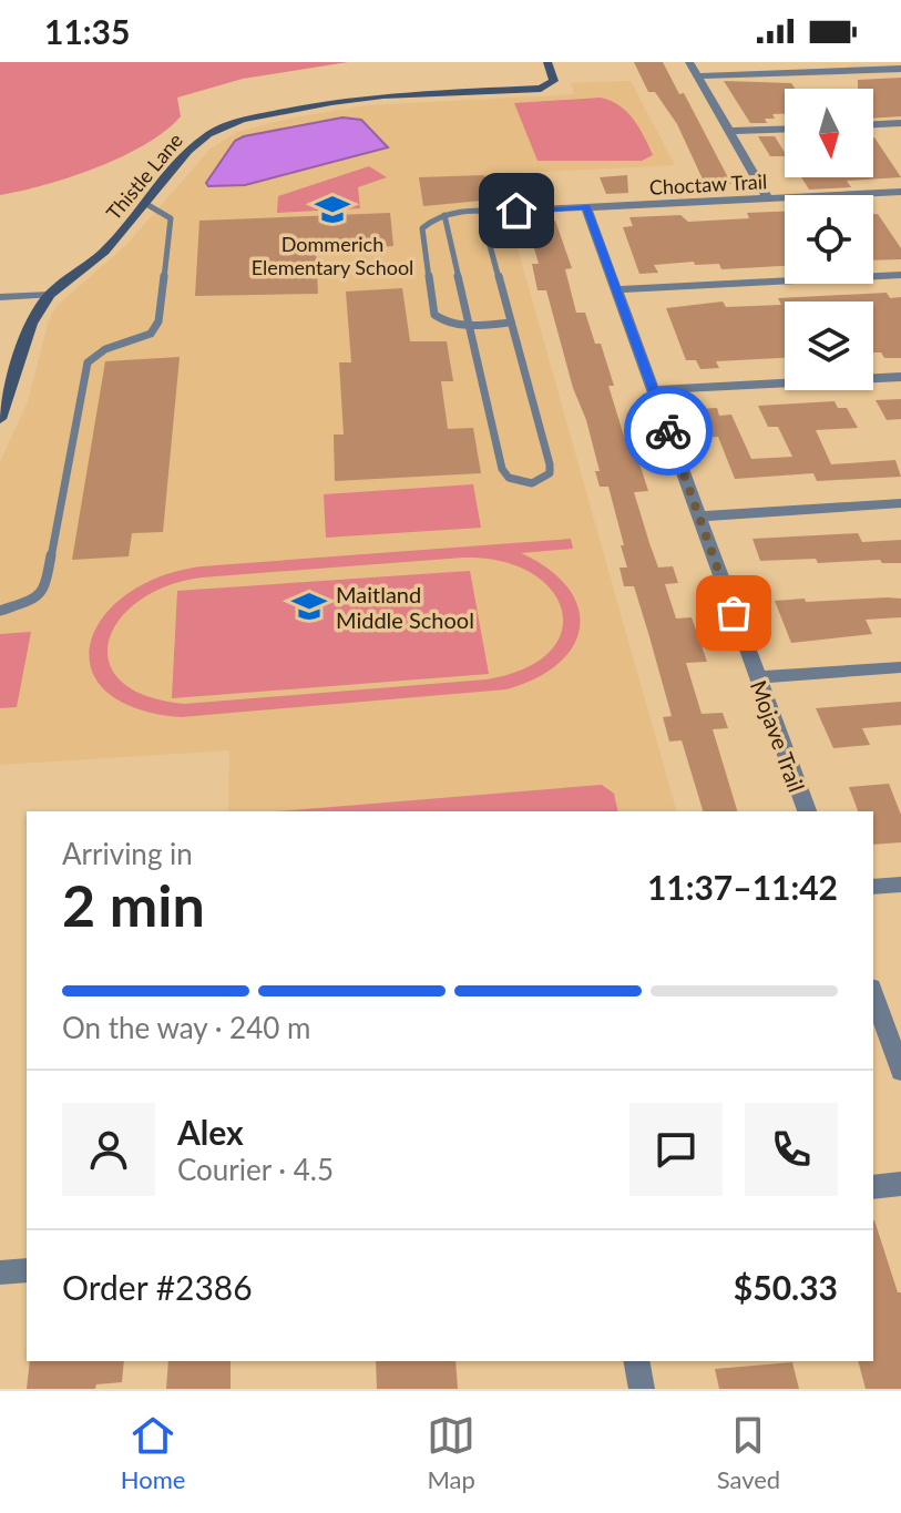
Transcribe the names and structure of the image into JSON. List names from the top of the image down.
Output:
{
  "streets": {
    "street": ["Thistle Lane", "Choctaw Trail", "Mojave Trail"]
  },
  "crossings": [
    ["Choctaw Trail", "Mojave Trail"]
  ],
  "places": {
    "school or university": ["Dommerich Elementary School", "Maitland Middle School"]
  },
  "north": "bottom",
  "page": {
    "status": "11:35",
    "heading": ["2 min", "Arriving in", "11:37–11:42"],
    "panel": [
      "Alex",
      "Courier · 4.5",
      "Order #2386",
      "$50.33"
    ],
    "bar": "On the way · 240 m",
    "tabs": ["Home", "Map", "Saved"]
  }
}
